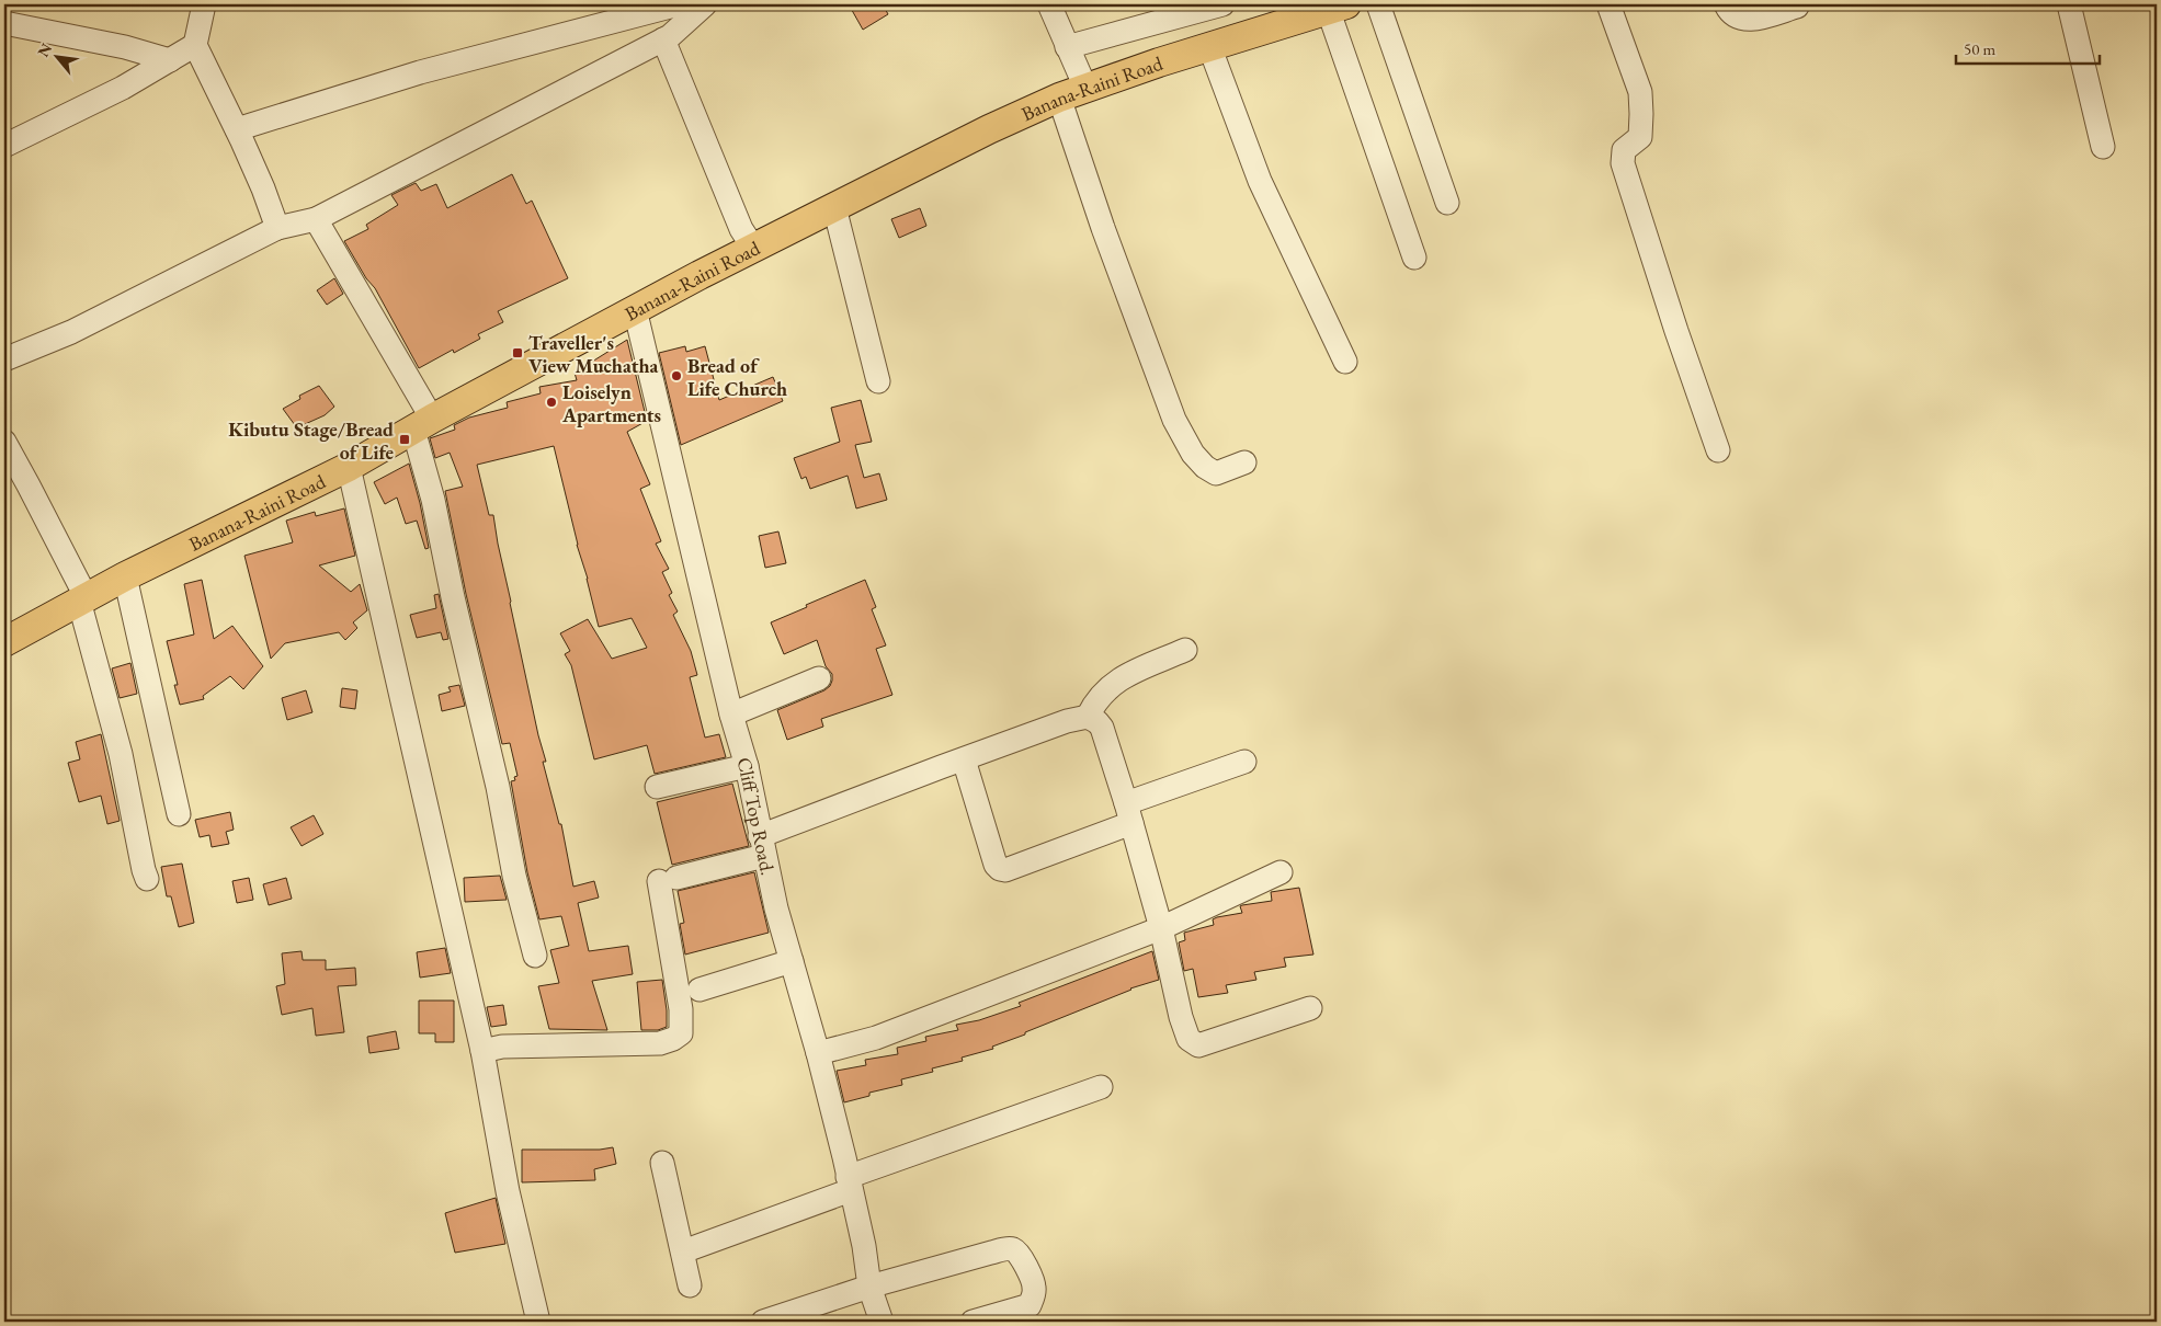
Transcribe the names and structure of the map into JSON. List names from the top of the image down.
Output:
{
  "streets": {
    "main road": ["Banana-Raini Road"],
    "street": ["Cliff Top Road."]
  },
  "crossings": [
    ["Banana-Raini Road", "Cliff Top Road."]
  ],
  "places": {
    "transit": ["Traveller's View Muchatha", "Kibutu Stage/Bread of Life"],
    "other": ["Bread of Life Church", "Loiselyn Apartments"]
  },
  "scale_bar": "50 m",
  "north": "top left"
}
